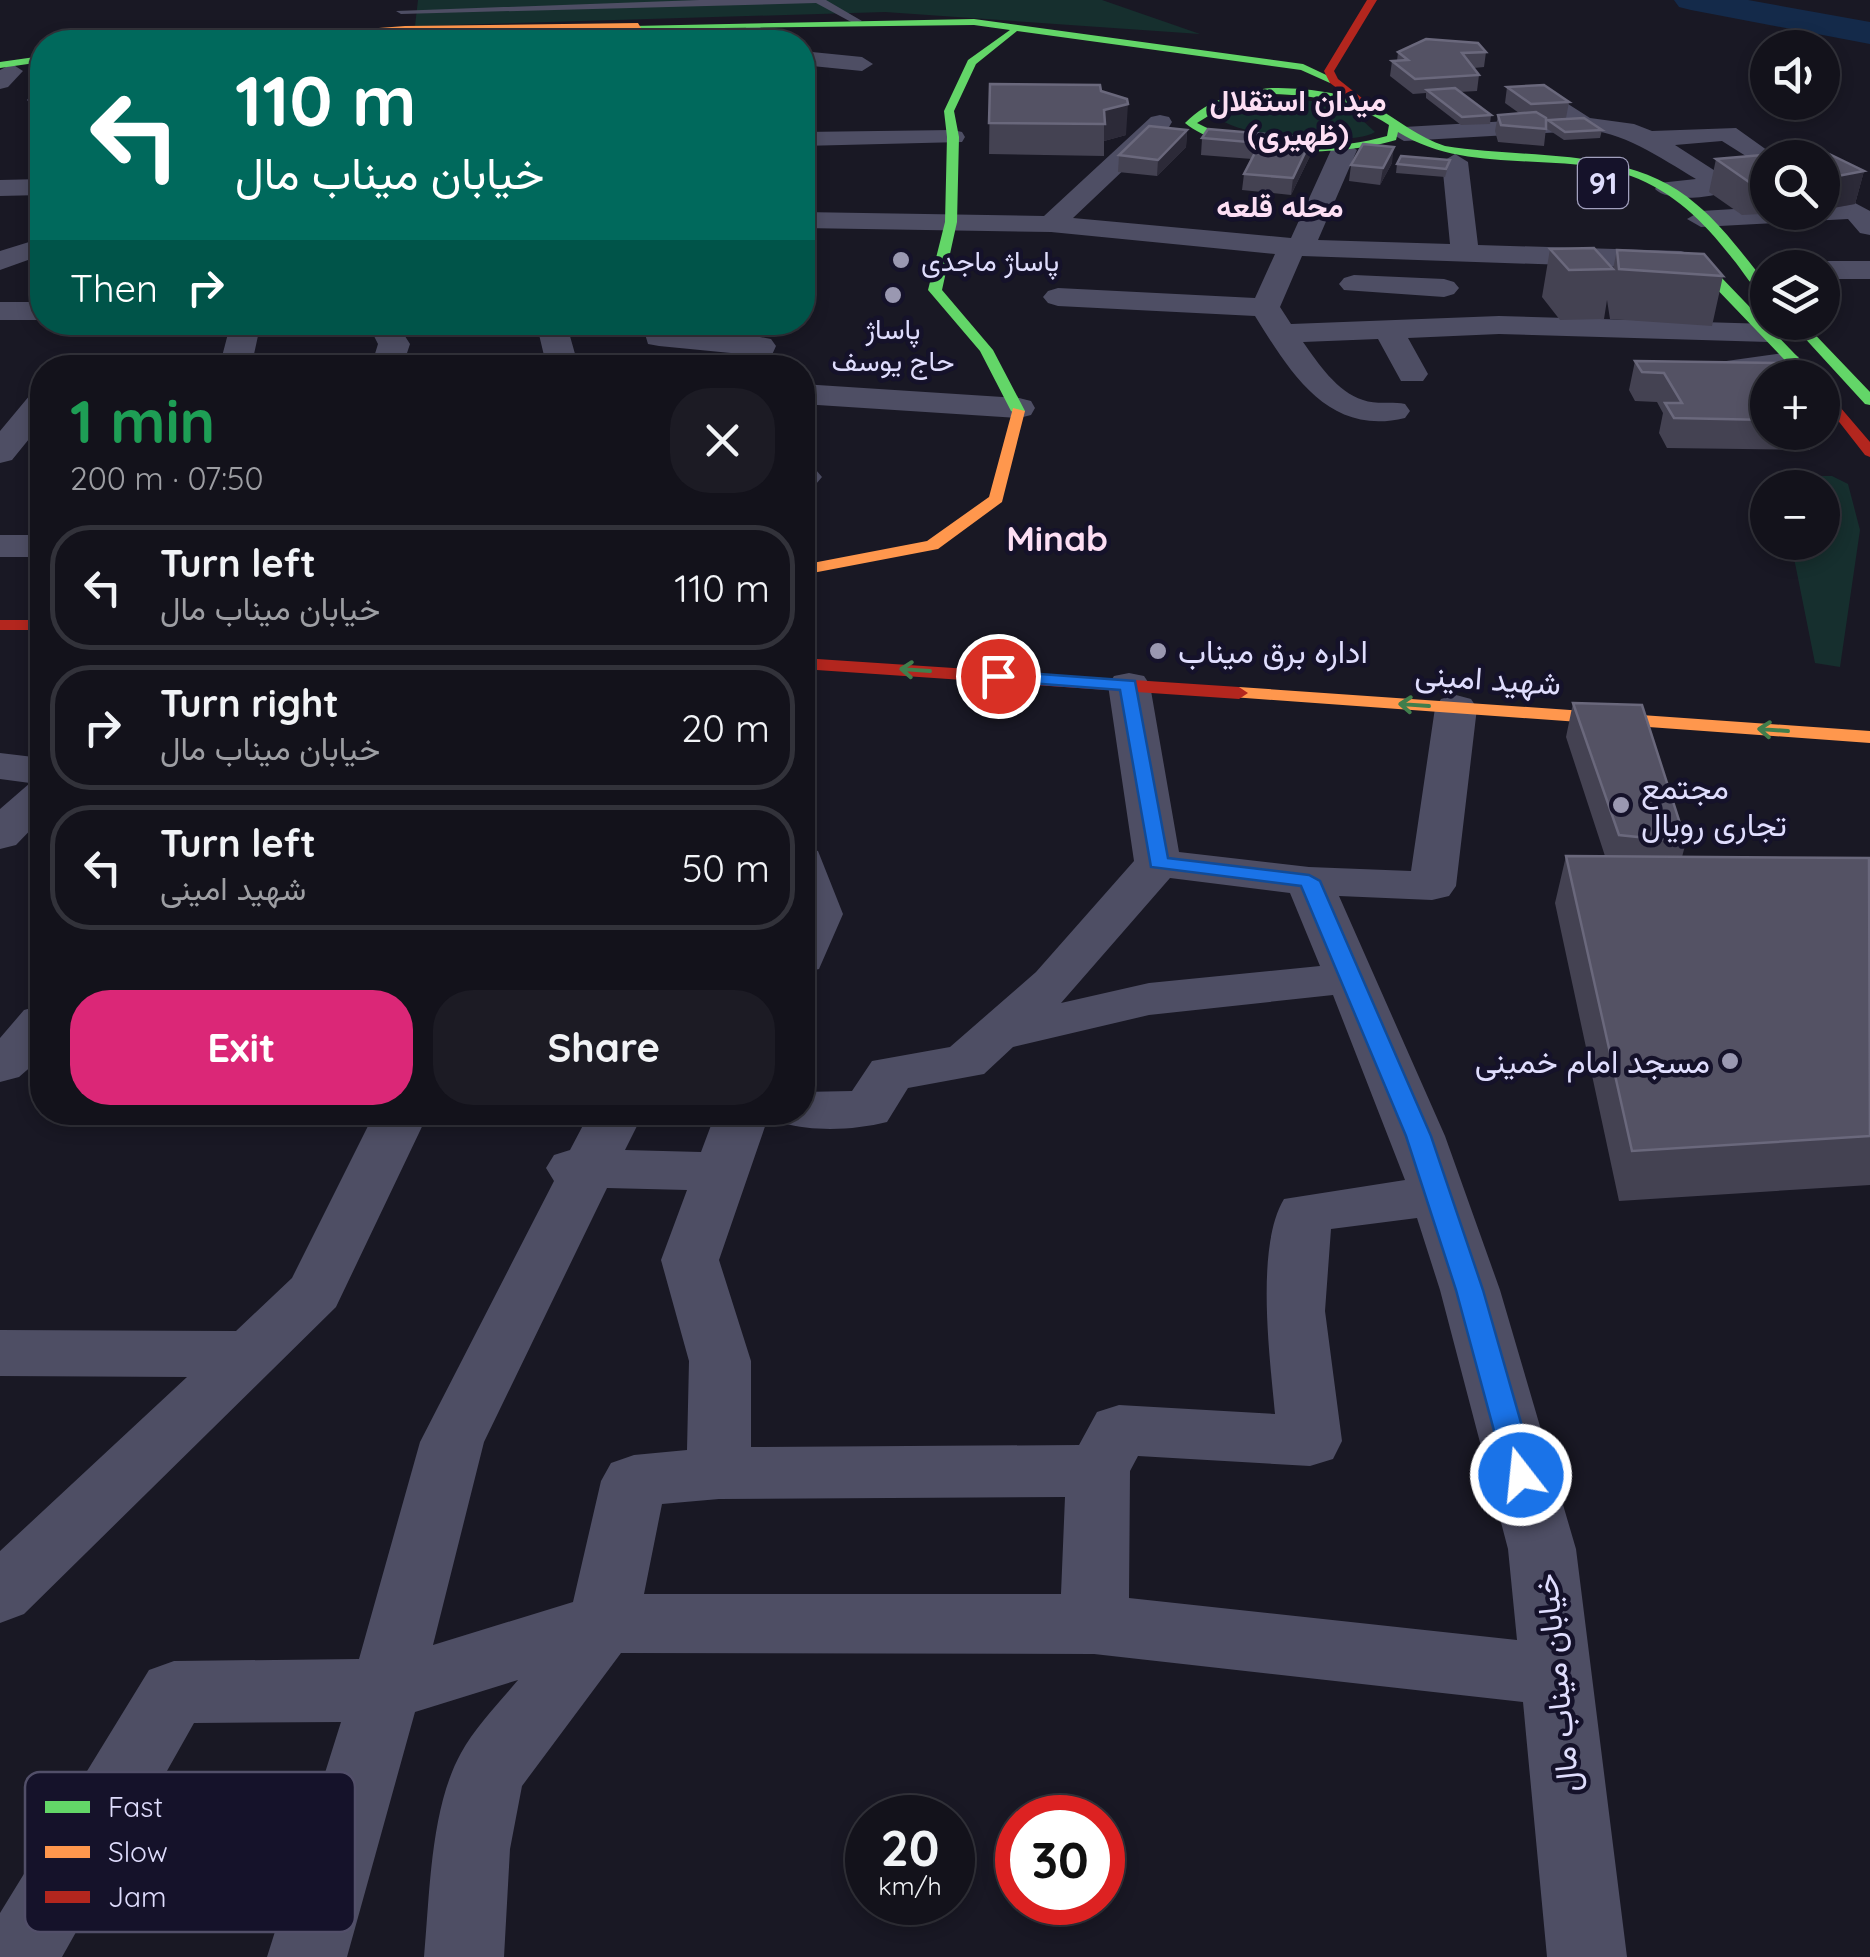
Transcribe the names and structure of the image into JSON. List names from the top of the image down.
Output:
{
  "streets": {
    "main road": ["91", "شهید امینی"],
    "street": ["خیابان میناب مال"]
  },
  "one_way": ["شهید امینی"],
  "districts": ["میدان استقلال (ظهیری)", "محله قلعه", "Minab"],
  "places": [
    "پاساژ ماجدی",
    "پاساژ حاج یوسف",
    "اداره برق میناب",
    "مجتمع تجاری رویال",
    "مسجد امام خمینی"
  ],
  "legend": ["Fast", "Slow", "Jam"],
  "page": {
    "map_buttons": ["+", "−"],
    "turn": ["110 m", "خیابان میناب مال"],
    "then": "Then",
    "heading": ["1 min", "200 m · 07:50"],
    "list": [
      {
        "name": "Turn left",
        "note": "خیابان میناب مال",
        "value": "110 m"
      },
      {
        "name": "Turn right",
        "note": "خیابان میناب مال",
        "value": "20 m"
      },
      {
        "name": "Turn left",
        "note": "شهید امینی",
        "value": "50 m"
      }
    ],
    "buttons": ["Exit", "Share"],
    "speed": "20 km/h",
    "limit": "30"
  }
}
